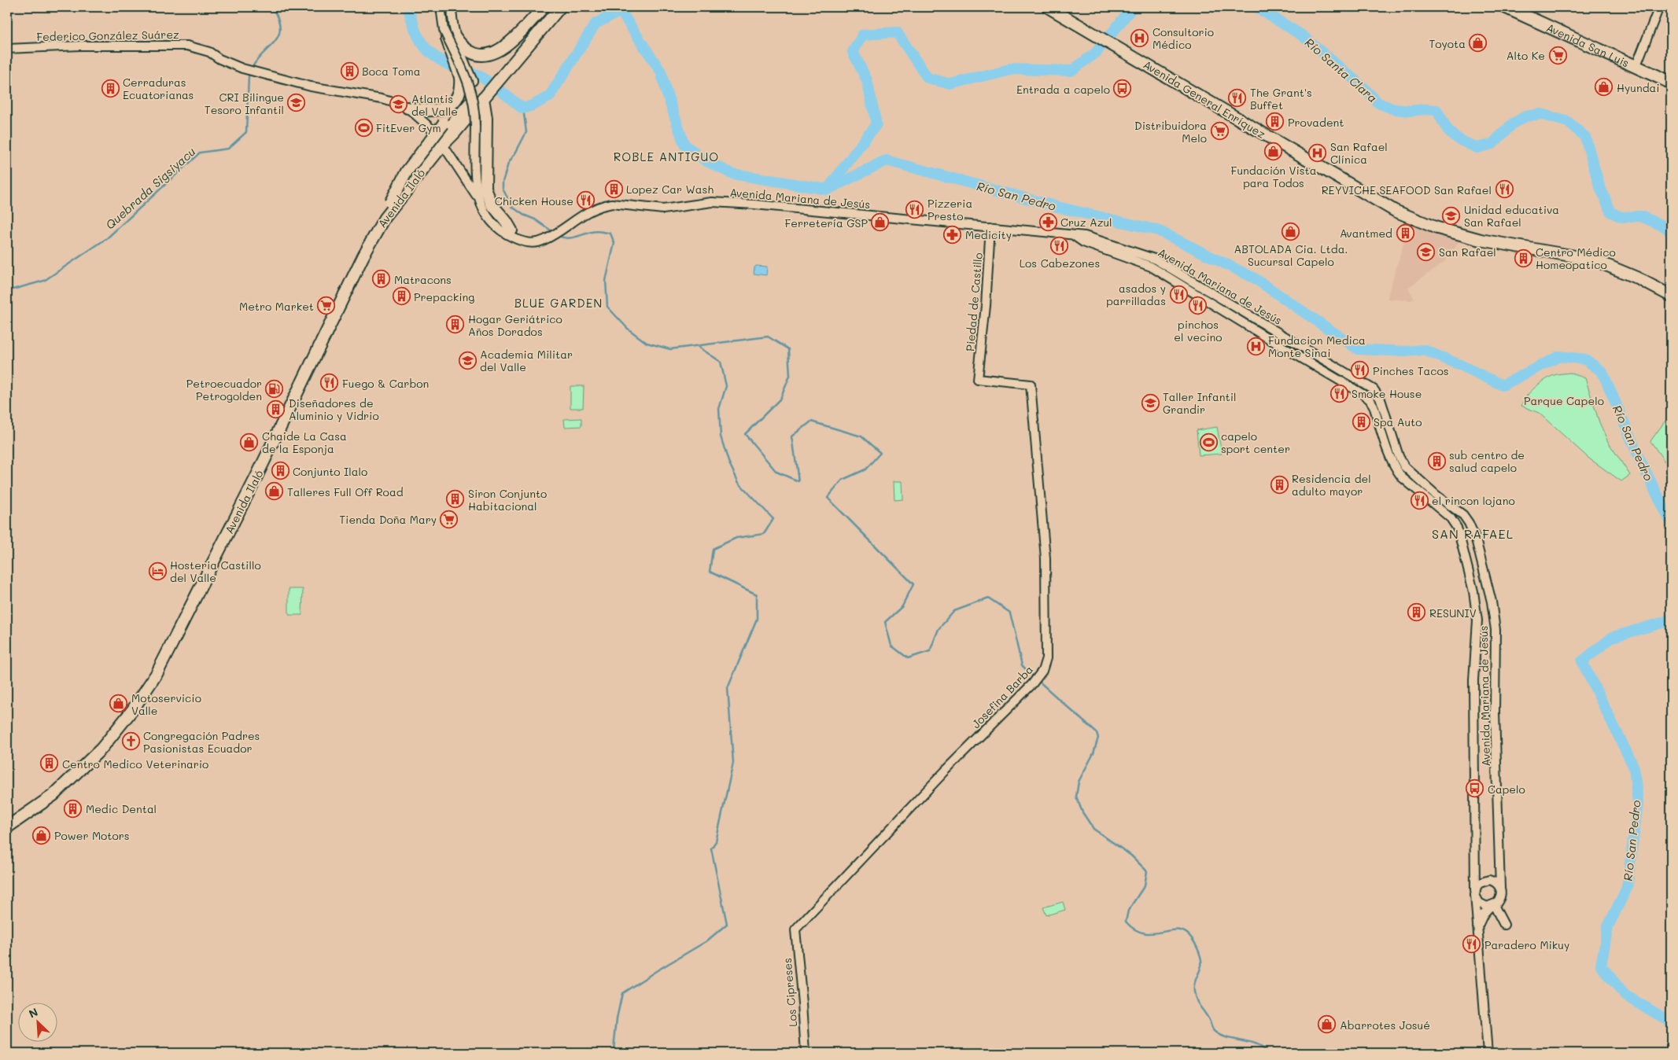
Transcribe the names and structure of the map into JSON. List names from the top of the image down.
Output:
{
  "streets": {
    "highway": ["Avenida San Luis"],
    "main road": ["Avenida General Enríquez", "Avenida Ilaló"],
    "street": [
      "Federico González Suárez",
      "Avenida Mariana de Jesús",
      "Piedad de Castillo",
      "Josefina Barba",
      "Los Cipreses"
    ]
  },
  "crossings": [
    ["Federico González Suárez", "Avenida Ilaló"],
    ["Avenida Mariana de Jesús", "Piedad de Castillo"],
    ["Piedad de Castillo", "Josefina Barba"],
    ["Josefina Barba", "Los Cipreses"]
  ],
  "districts": ["ROBLE ANTIGUO", "BLUE GARDEN", "SAN RAFAEL"],
  "water": ["Río Santa Clara", "Quebrada Sigsiyacu", "Río San Pedro"],
  "parks": ["Parque Capelo"],
  "places": {
    "hospital": ["Consultorio Médico", "San Rafael Clínica", "Fundacion Medica Monte Sinai"],
    "shop": [
      "Toyota",
      "Hyundai",
      "Fundación Vista para Todos",
      "Ferretería GSP",
      "ABTOLADA Cia. Ltda. Sucursal Capelo",
      "Chaide La Casa de la Esponja",
      "Talleres Full Off Road",
      "Motoservicio Valle",
      "Power Motors",
      "Abarrotes Josué"
    ],
    "supermarket": [
      "Alto Ke",
      "Distribuidora Melo",
      "Metro Market",
      "Tienda Doña Mary"
    ],
    "building": [
      "Boca Toma",
      "Cerraduras Ecuatorianas",
      "Provadent",
      "Lopez Car Wash",
      "Avantmed",
      "Centro Médico Homeopatico",
      "Matracons",
      "Prepacking",
      "Hogar Geriátrico Años Dorados",
      "Diseñadores de Aluminio y Vidrio",
      "Spa Auto",
      "sub centro de salud capelo",
      "Conjunto Ilalo",
      "Residencia del adulto mayor",
      "Siron Conjunto Habitacional",
      "RESUNIV",
      "Centro Medico Veterinario",
      "Medic Dental"
    ],
    "bus stop": ["Entrada a capelo", "Capelo"],
    "restaurant": [
      "The Grant's Buffet",
      "REYVICHE SEAFOOD San Rafael",
      "Chicken House",
      "Pizzeria Presto",
      "Los Cabezones",
      "asados y parrilladas",
      "pinchos el vecino",
      "Pinches Tacos",
      "Fuego & Carbon",
      "Smoke House",
      "el rincon lojano",
      "Paradero Mikuy"
    ],
    "school or university": [
      "CRI Bilingue Tesoro Infantil",
      "Atlantis del Valle",
      "Unidad educativa San Rafael",
      "San Rafael",
      "Academia Militar del Valle",
      "Taller Infantil Grandir"
    ],
    "sports": ["FitEver Gym", "capelo sport center"],
    "pharmacy": ["Cruz Azul", "Medicity"],
    "fuel station": ["Petroecuador Petrogolden"],
    "hotel": ["Hosteria Castillo del Valle"],
    "church": ["Congregación Padres Pasionistas Ecuador"]
  },
  "north": "top left"
}
